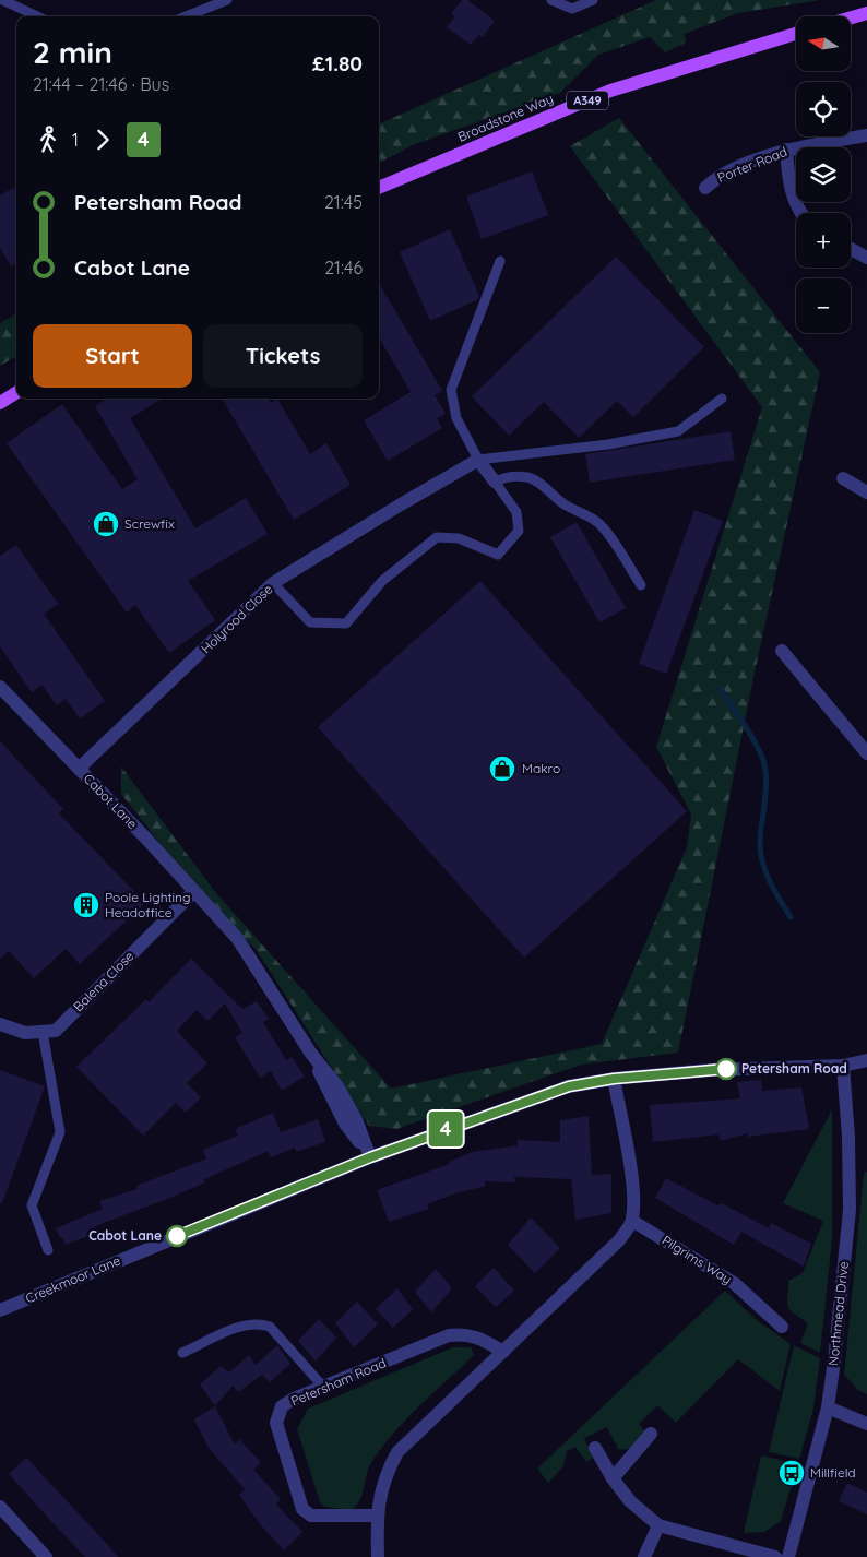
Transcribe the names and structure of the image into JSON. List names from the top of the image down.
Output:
{
  "streets": {
    "main road": ["A349", "Broadstone Way"],
    "street": [
      "Porter Road",
      "Holyrood Close",
      "Cabot Lane",
      "Balena Close",
      "Pilgrims Way",
      "Creekmoor Lane",
      "Northmead Drive",
      "Petersham Road"
    ]
  },
  "crossings": [
    ["Holyrood Close", "Cabot Lane"],
    ["Cabot Lane", "Balena Close"],
    ["Cabot Lane", "Creekmoor Lane"],
    ["Creekmoor Lane", "Northmead Drive"]
  ],
  "places": {
    "shop": ["Screwfix", "Makro"],
    "building": ["Poole Lighting Headoffice"],
    "other": ["Petersham Road", "Cabot Lane"],
    "bus stop": ["Millfield"]
  },
  "lines": ["bus line 4"],
  "north": "left",
  "page": {
    "on_map": "4",
    "map_buttons": ["+", "−"],
    "heading": ["2 min", "21:44 – 21:46 · Bus", "£1.80"],
    "legs": ["1", "4"],
    "list": [
      {
        "name": "Petersham Road",
        "value": "21:45"
      },
      {
        "name": "Cabot Lane",
        "value": "21:46"
      }
    ],
    "buttons": ["Start", "Tickets"]
  }
}
